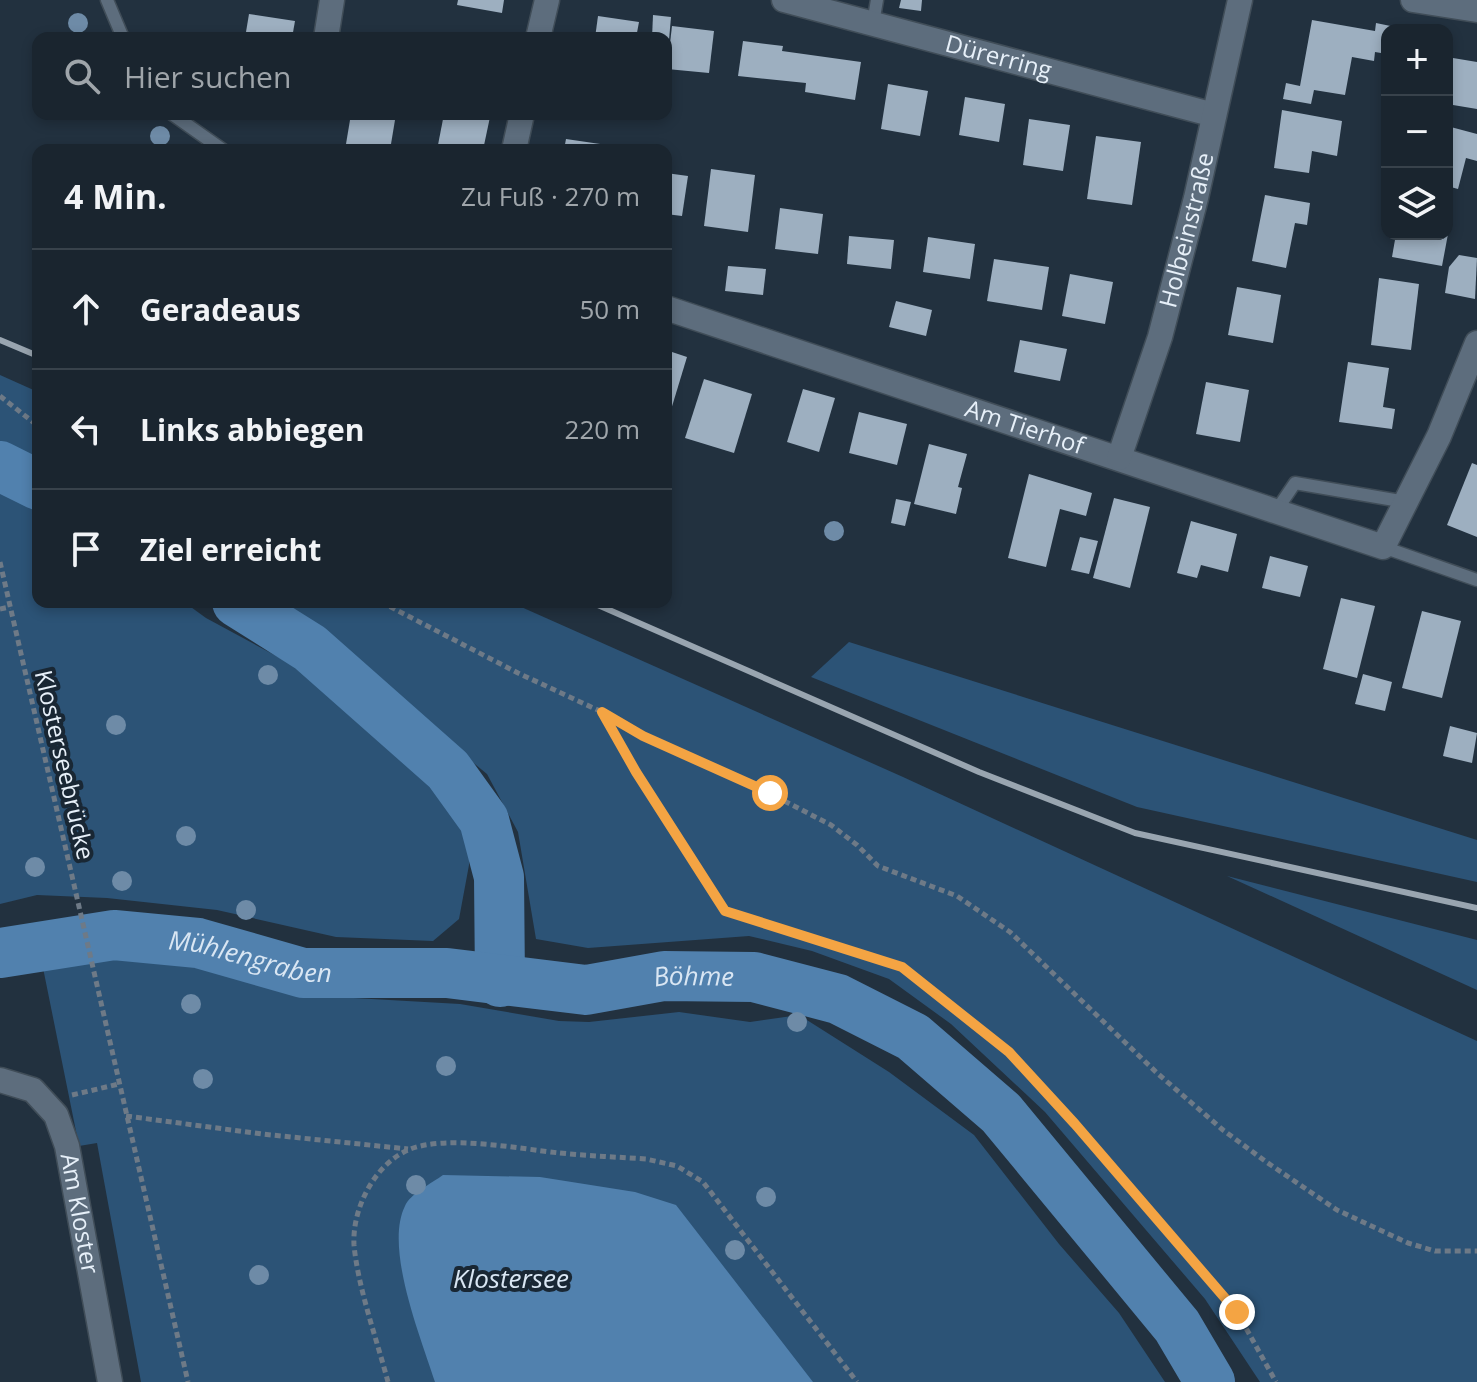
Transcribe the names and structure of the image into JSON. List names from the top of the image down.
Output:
{
  "streets": {
    "street": [
      "Dürerring",
      "Holbeinstraße",
      "Am Tierhof",
      "Am Kloster"
    ],
    "path": ["Klosterseebrücke"]
  },
  "crossings": [
    ["Dürerring", "Holbeinstraße"],
    ["Holbeinstraße", "Am Tierhof"]
  ],
  "water": ["Mühlengraben", "Böhme", "Klostersee"],
  "page": {
    "map_buttons": ["+", "−"],
    "search": "Hier suchen",
    "heading": ["4 Min.", "Zu Fuß · 270 m"],
    "list": [
      ["Geradeaus", "50 m"],
      ["Links abbiegen", "220 m"],
      "Ziel erreicht"
    ]
  }
}
